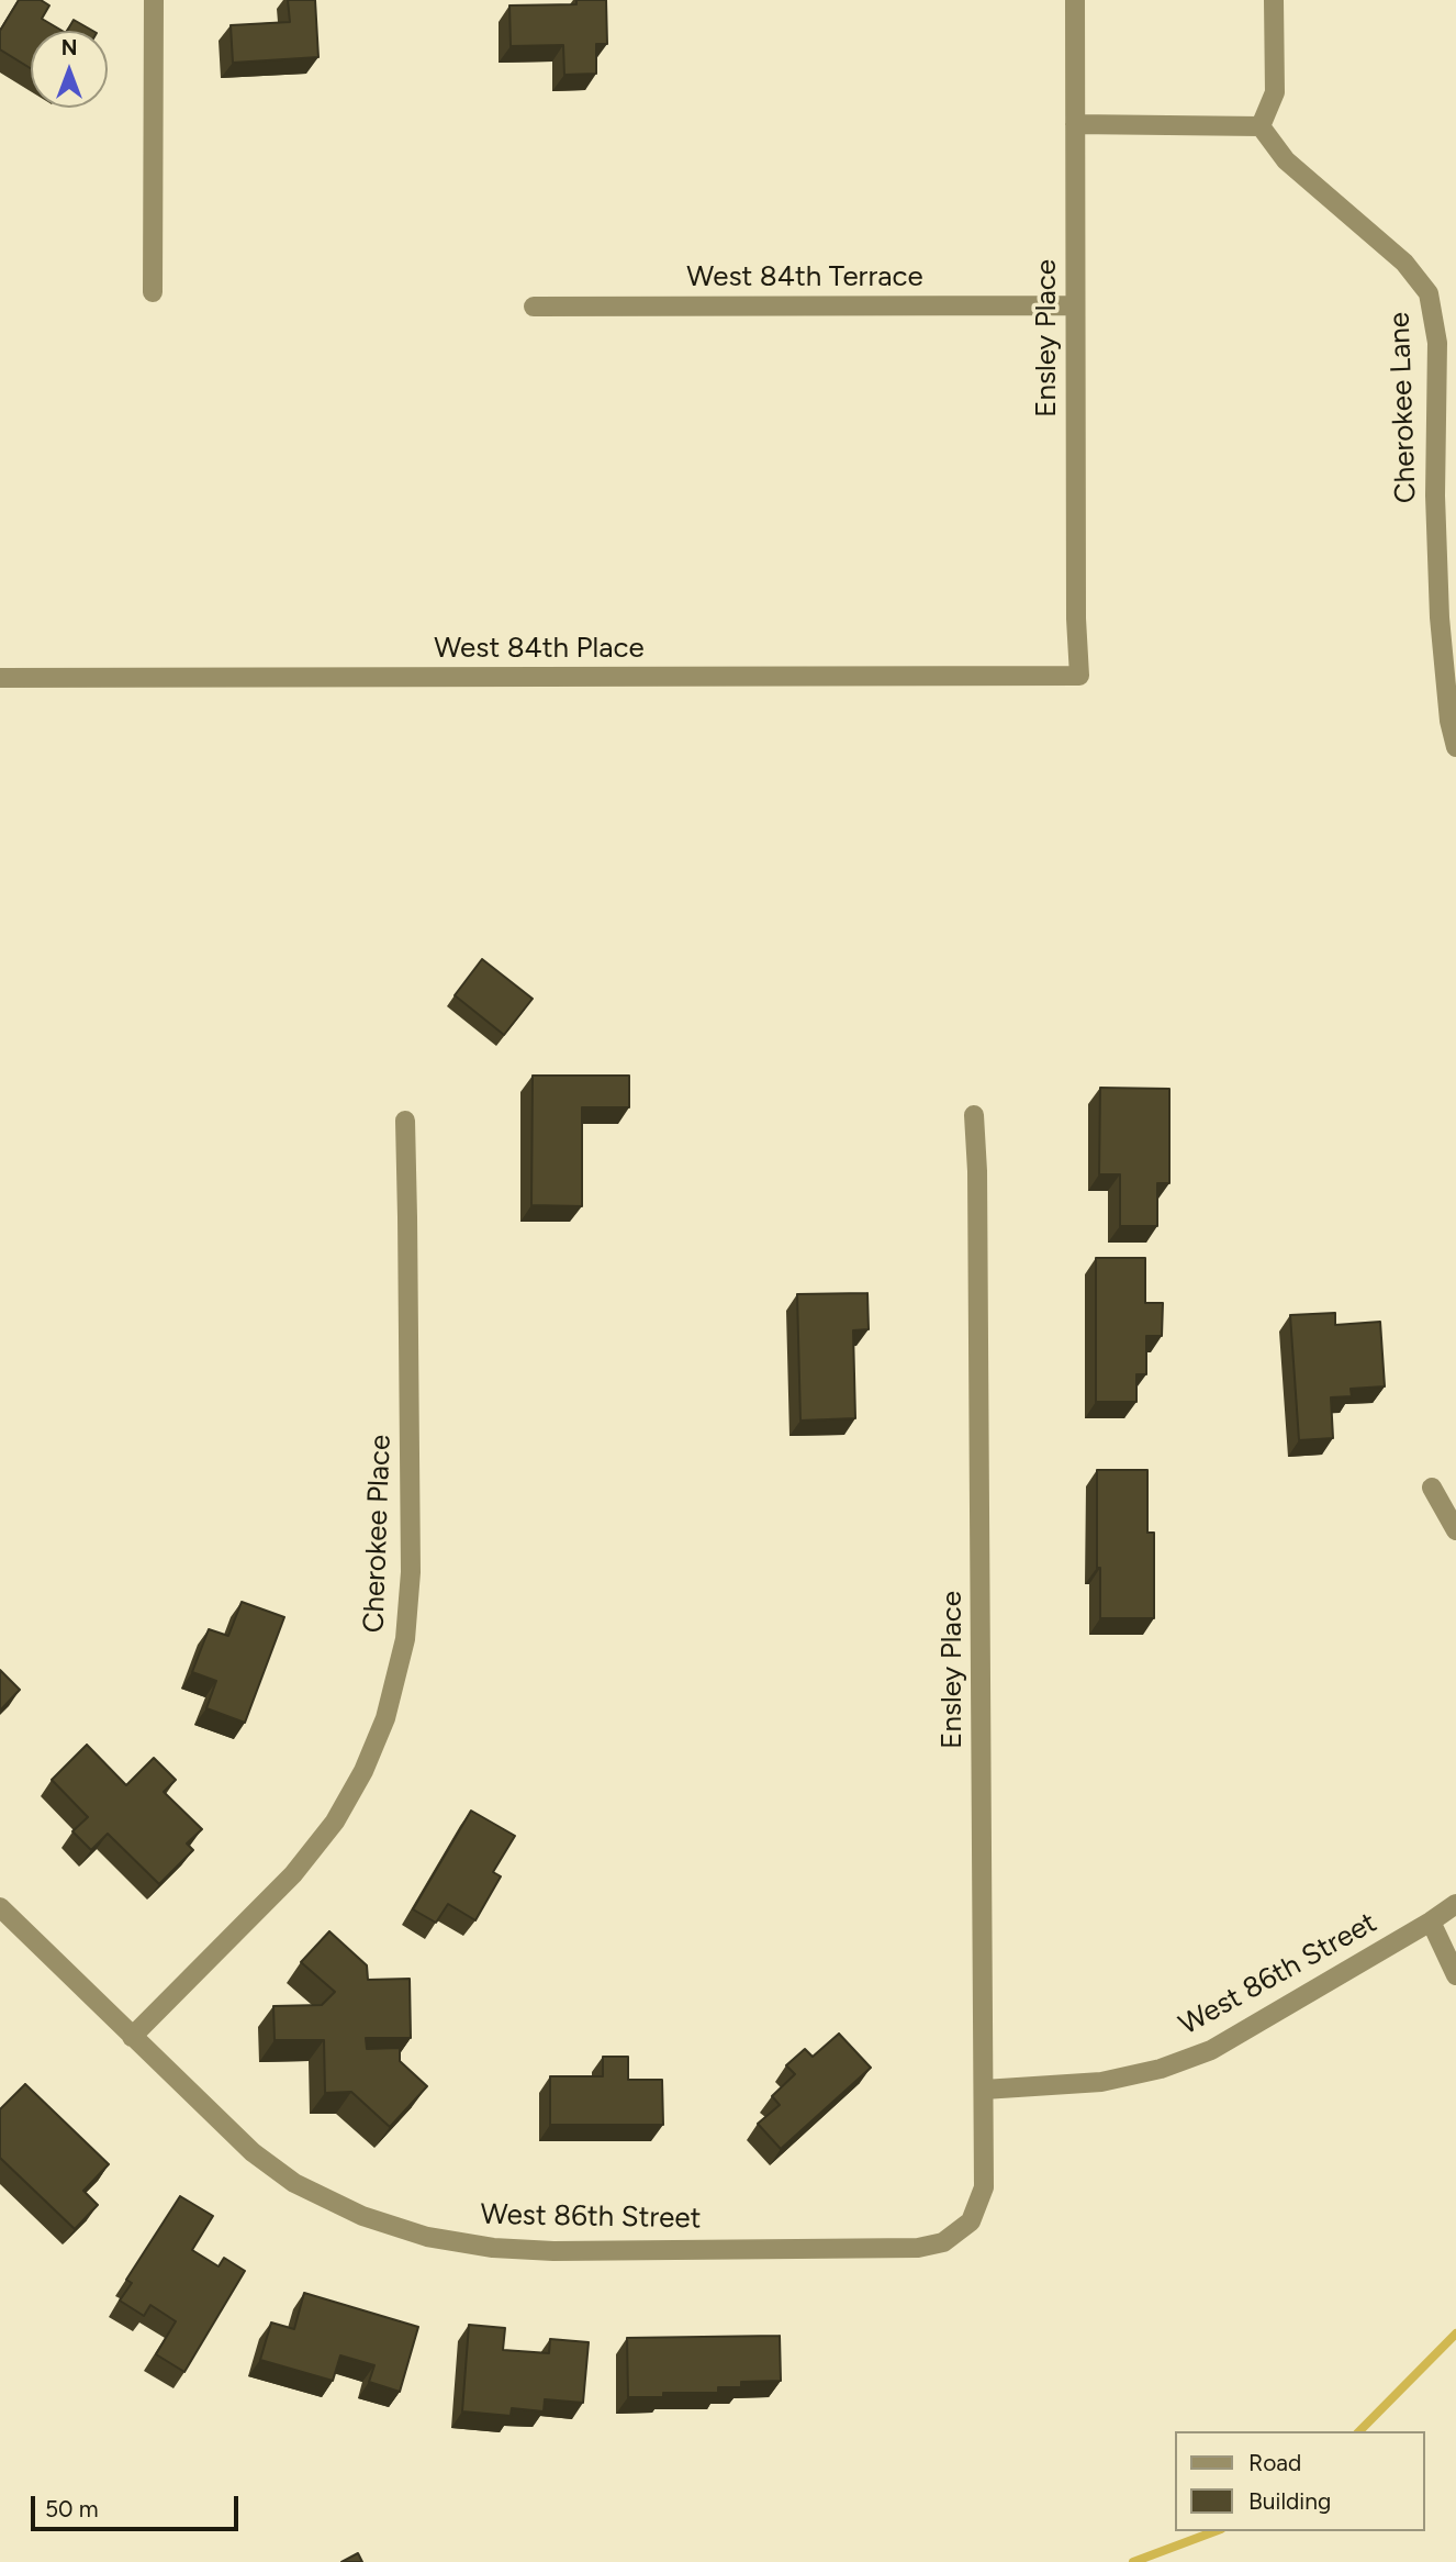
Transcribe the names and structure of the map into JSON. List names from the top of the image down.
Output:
{
  "streets": {
    "street": [
      "West 84th Terrace",
      "Ensley Place",
      "Cherokee Lane",
      "West 84th Place",
      "Cherokee Place",
      "West 86th Street"
    ]
  },
  "crossings": [
    ["West 84th Terrace", "Ensley Place"],
    ["Ensley Place", "West 84th Place"],
    ["Ensley Place", "West 86th Street"],
    ["Cherokee Place", "West 86th Street"]
  ],
  "legend": ["Road", "Building"],
  "scale_bar": "50 m",
  "north": "top"
}
